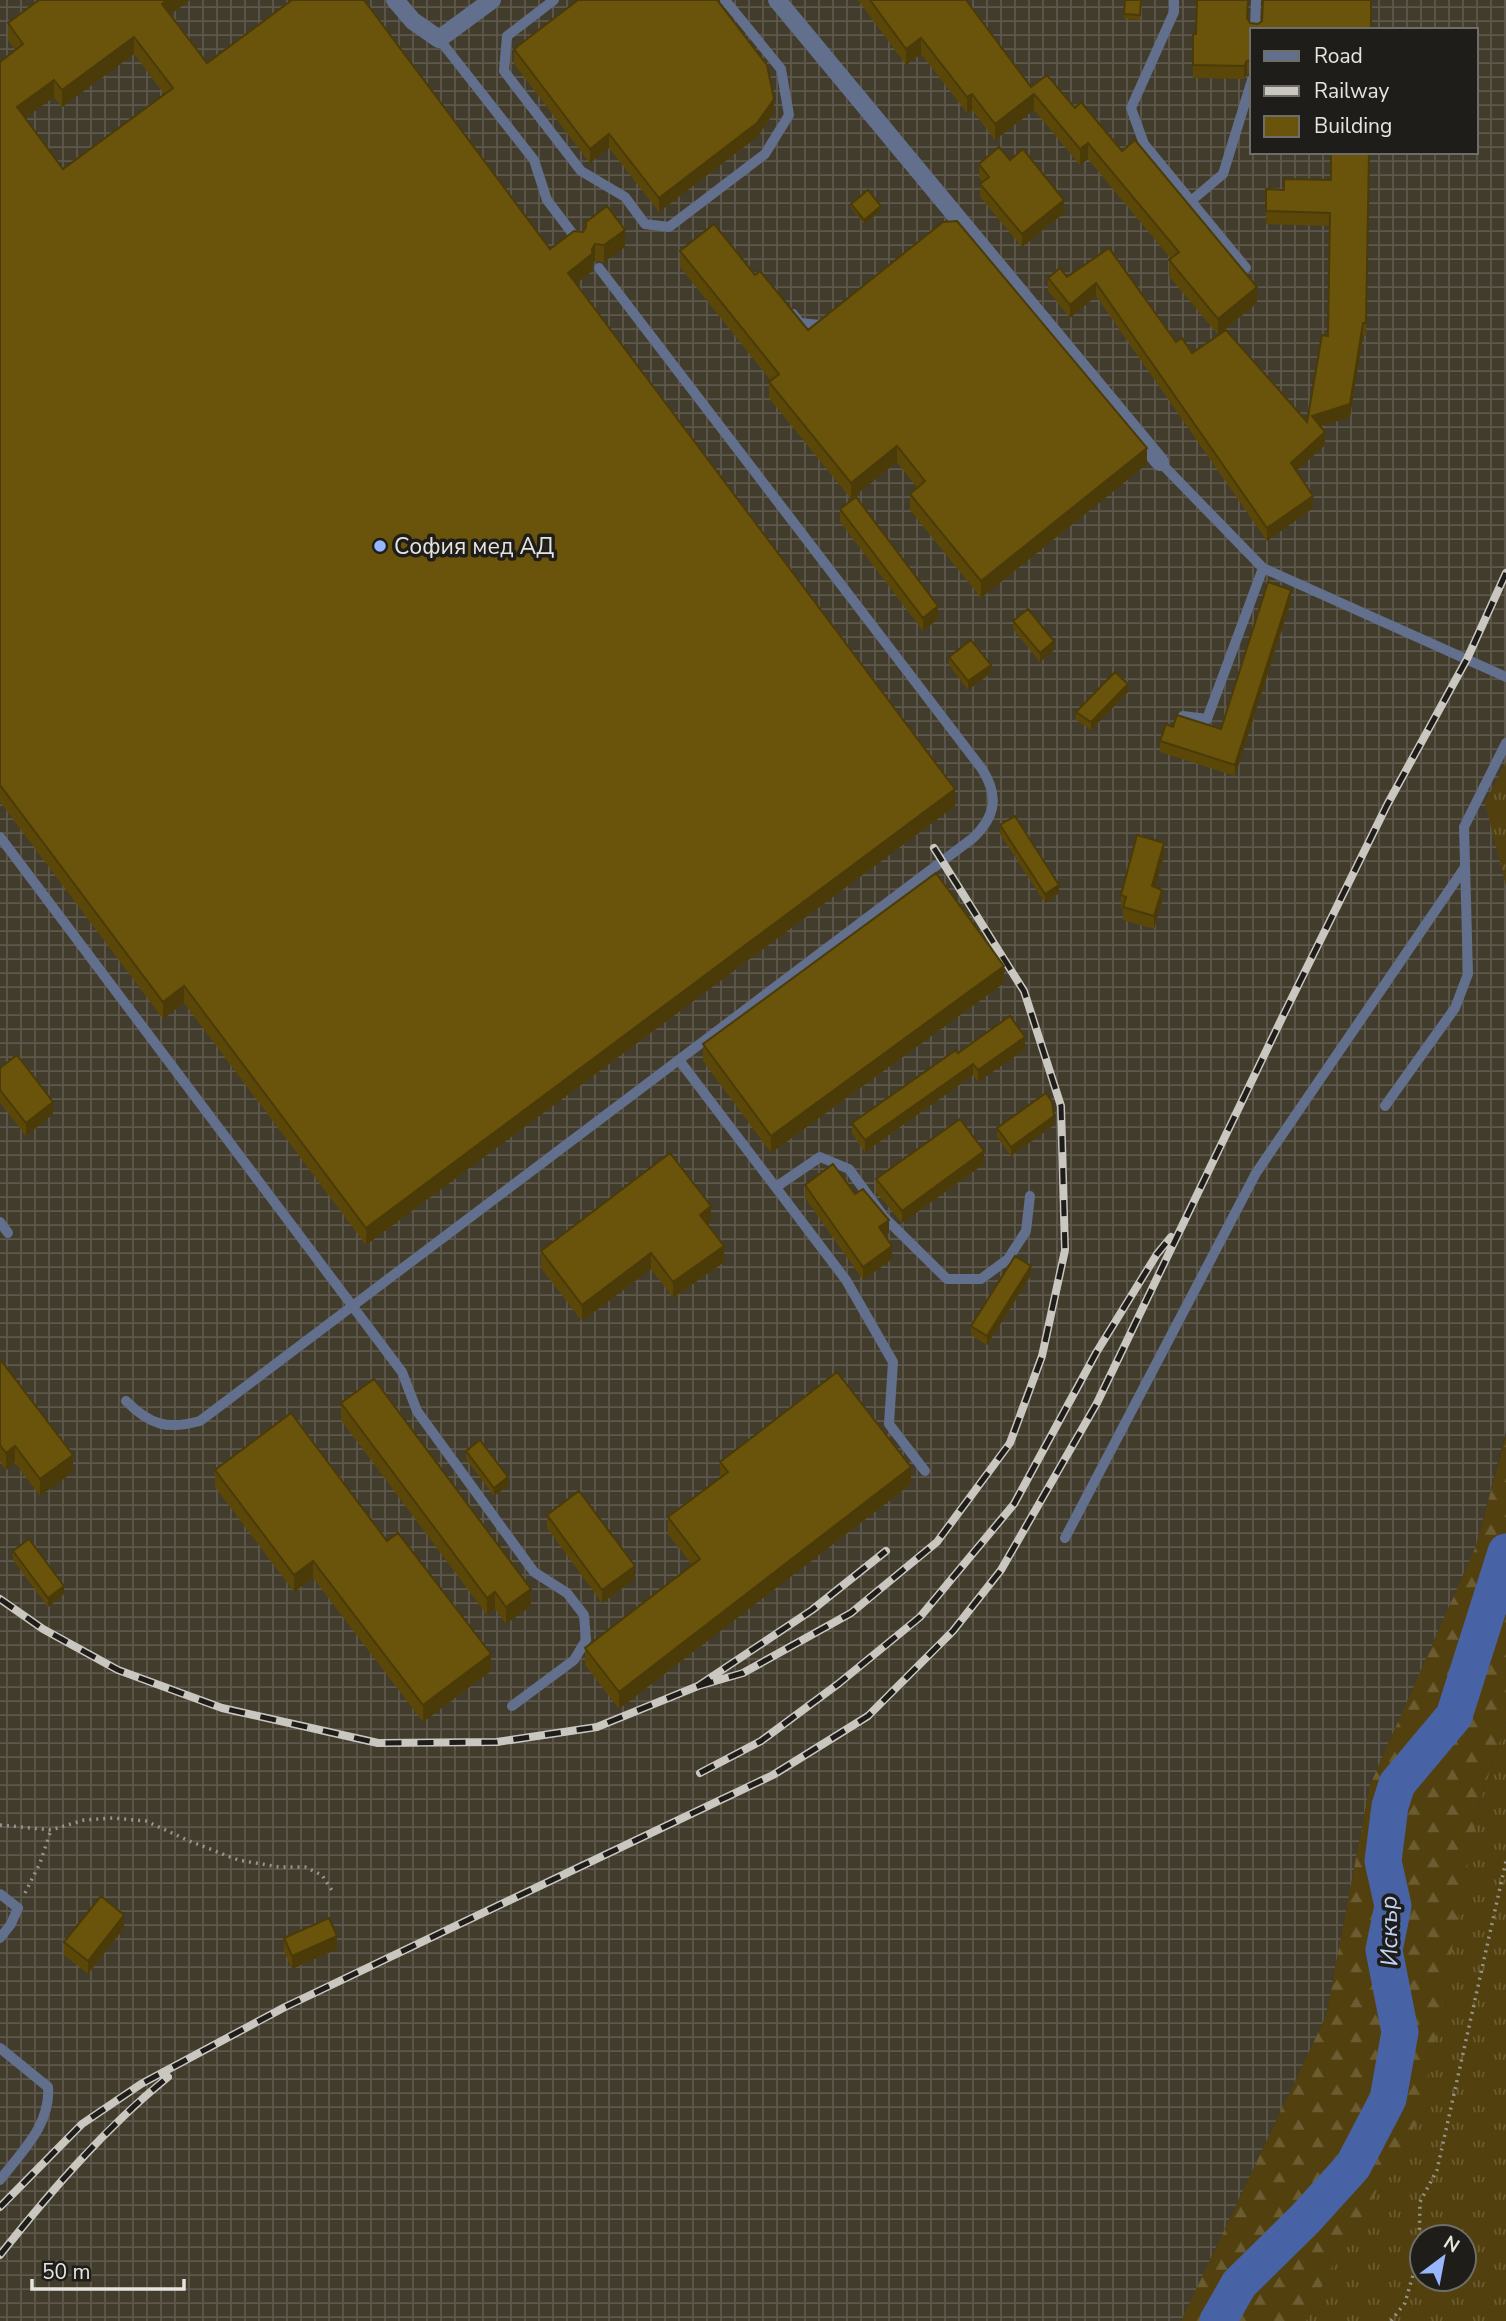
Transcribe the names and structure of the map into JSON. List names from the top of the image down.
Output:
{
  "water": ["Искър"],
  "places": ["София мед АД"],
  "legend": ["Road", "Railway", "Building"],
  "scale_bar": "50 m",
  "north": "top right"
}
